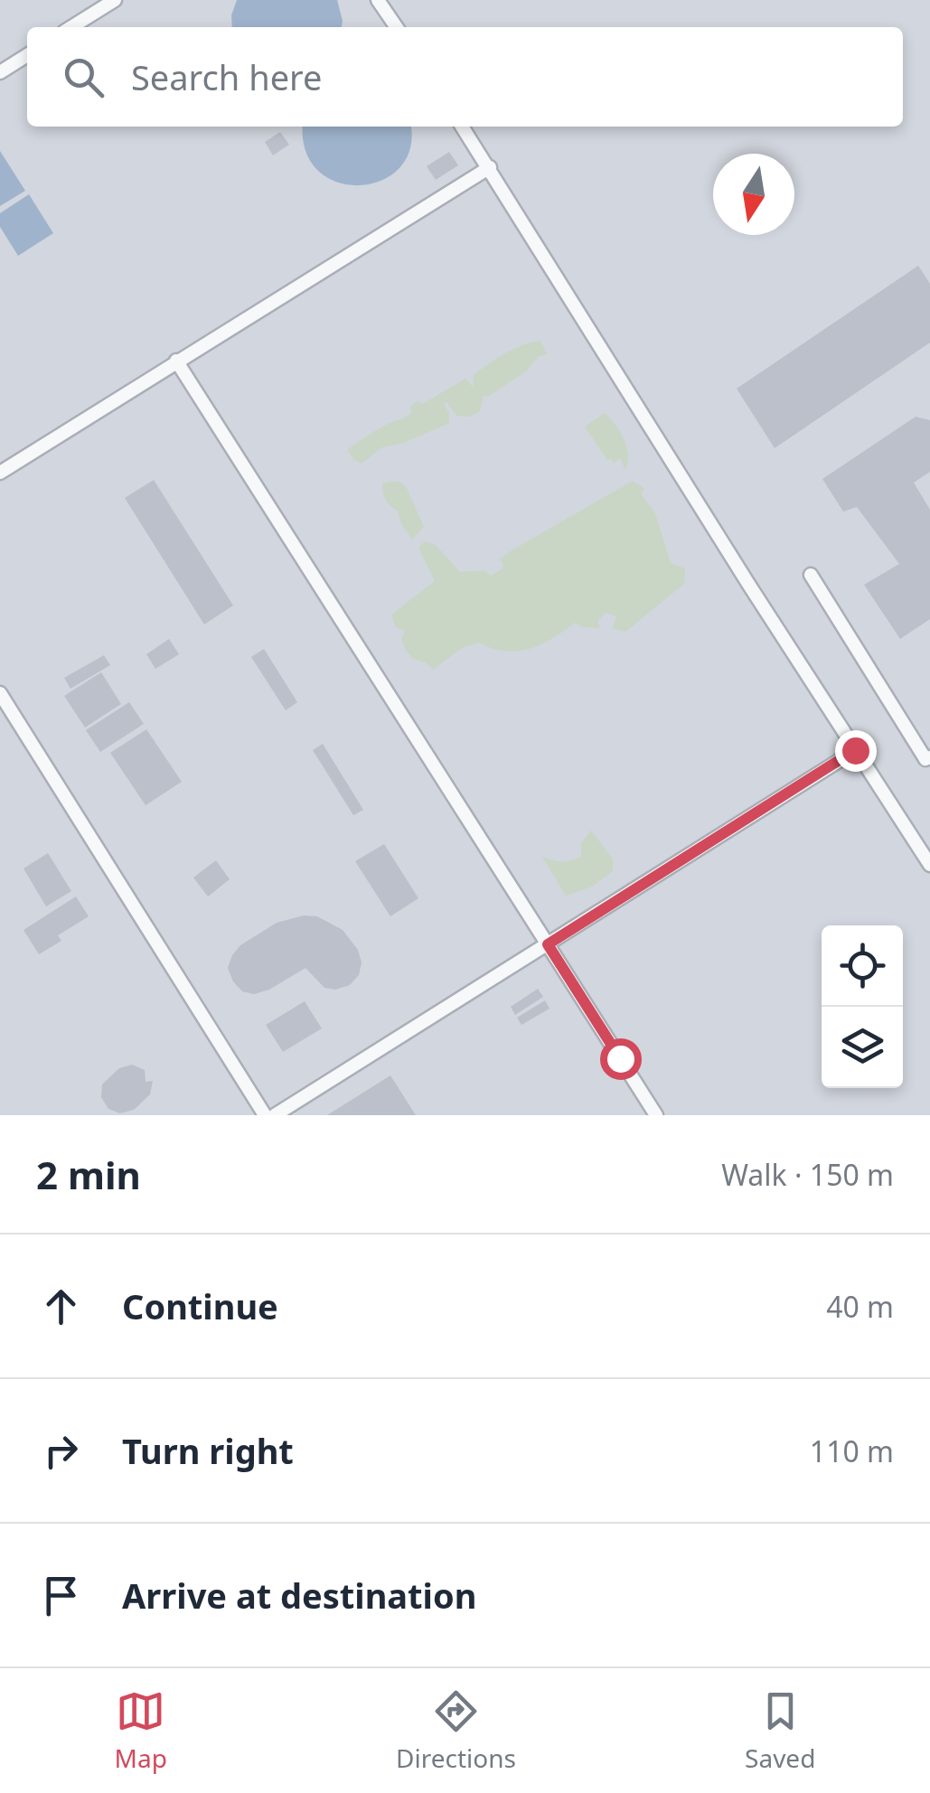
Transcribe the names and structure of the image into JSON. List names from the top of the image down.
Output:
{
  "north": "bottom",
  "page": {
    "search": "Search here",
    "heading": ["2 min", "Walk · 150 m"],
    "list": [
      ["Continue", "40 m"],
      ["Turn right", "110 m"],
      "Arrive at destination"
    ],
    "nav": ["Map", "Directions", "Saved"]
  }
}
